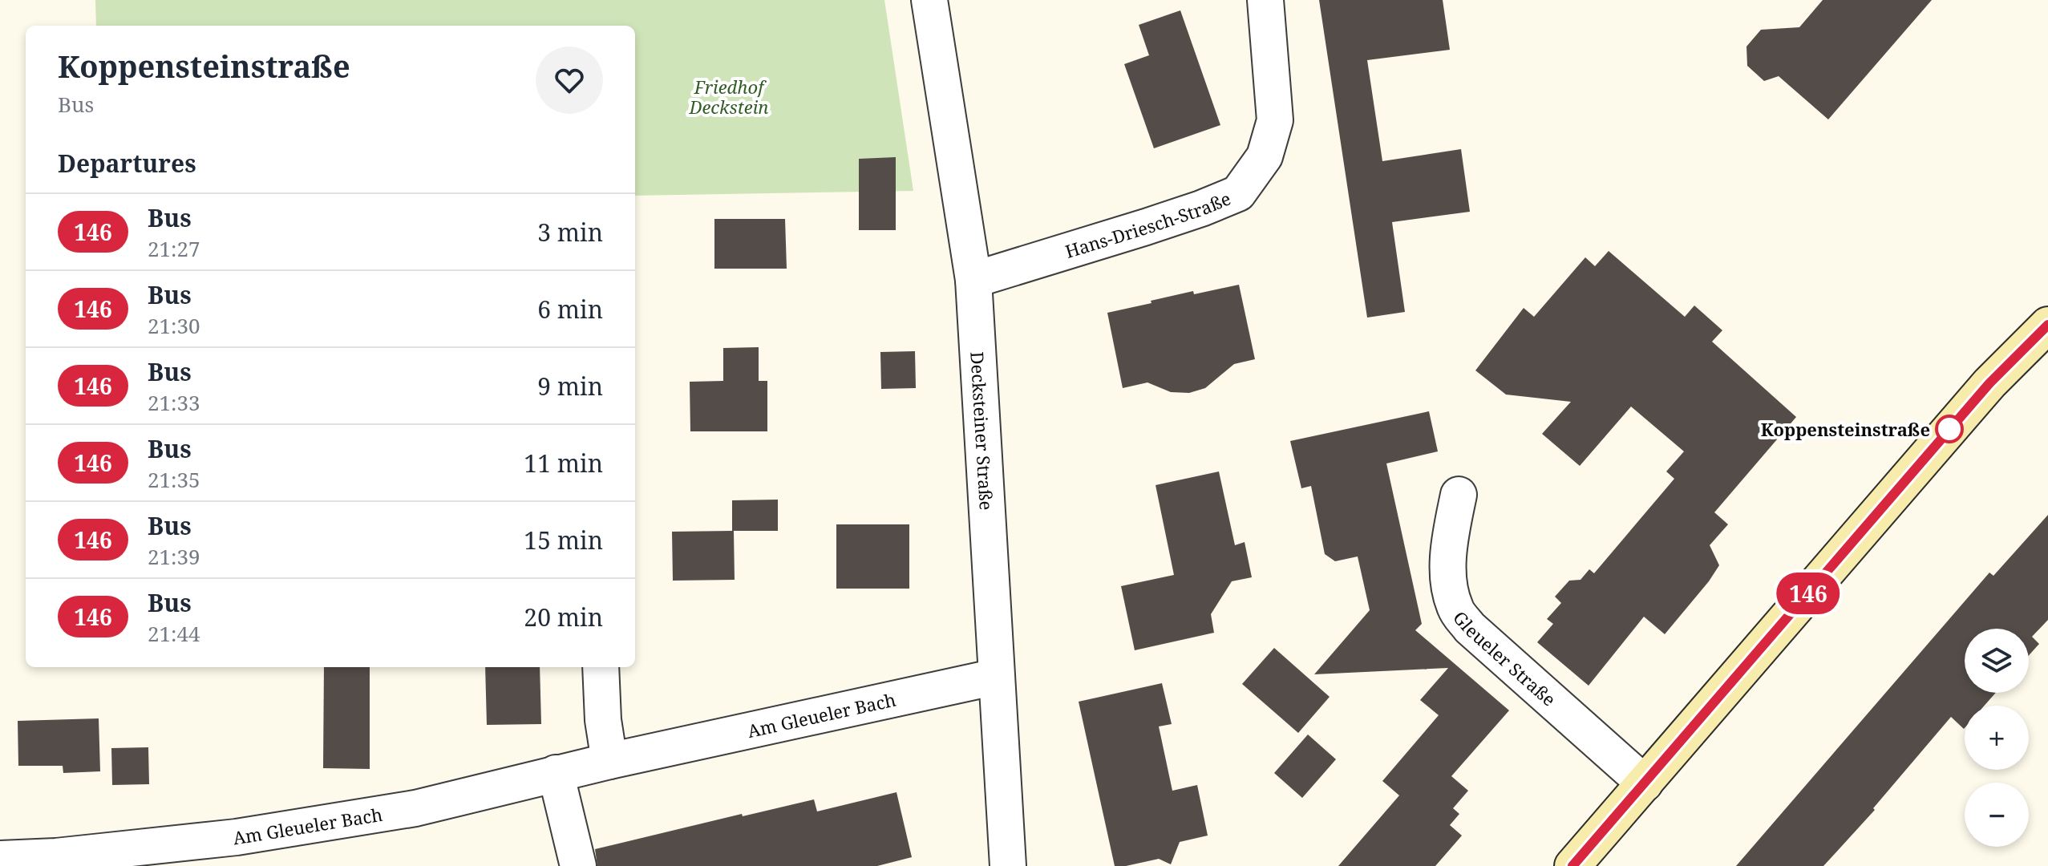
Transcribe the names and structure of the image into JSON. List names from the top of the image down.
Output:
{
  "streets": {
    "street": [
      "Hans-Driesch-Straße",
      "Decksteiner Straße",
      "Gleueler Straße",
      "Am Gleueler Bach"
    ]
  },
  "crossings": [
    ["Hans-Driesch-Straße", "Decksteiner Straße"],
    ["Decksteiner Straße", "Am Gleueler Bach"]
  ],
  "parks": ["Friedhof Deckstein"],
  "places": ["Koppensteinstraße"],
  "lines": ["bus line 146"],
  "page": {
    "on_map": "146",
    "heading": [
      ["Koppensteinstraße", "Bus"],
      "Departures"
    ],
    "list": [
      {
        "mark": "146",
        "name": "Bus",
        "note": "21:27",
        "value": "3 min"
      },
      {
        "mark": "146",
        "name": "Bus",
        "note": "21:30",
        "value": "6 min"
      },
      {
        "mark": "146",
        "name": "Bus",
        "note": "21:33",
        "value": "9 min"
      },
      {
        "mark": "146",
        "name": "Bus",
        "note": "21:35",
        "value": "11 min"
      },
      {
        "mark": "146",
        "name": "Bus",
        "note": "21:39",
        "value": "15 min"
      },
      {
        "mark": "146",
        "name": "Bus",
        "note": "21:44",
        "value": "20 min"
      }
    ],
    "map_buttons": ["+", "−"]
  }
}
